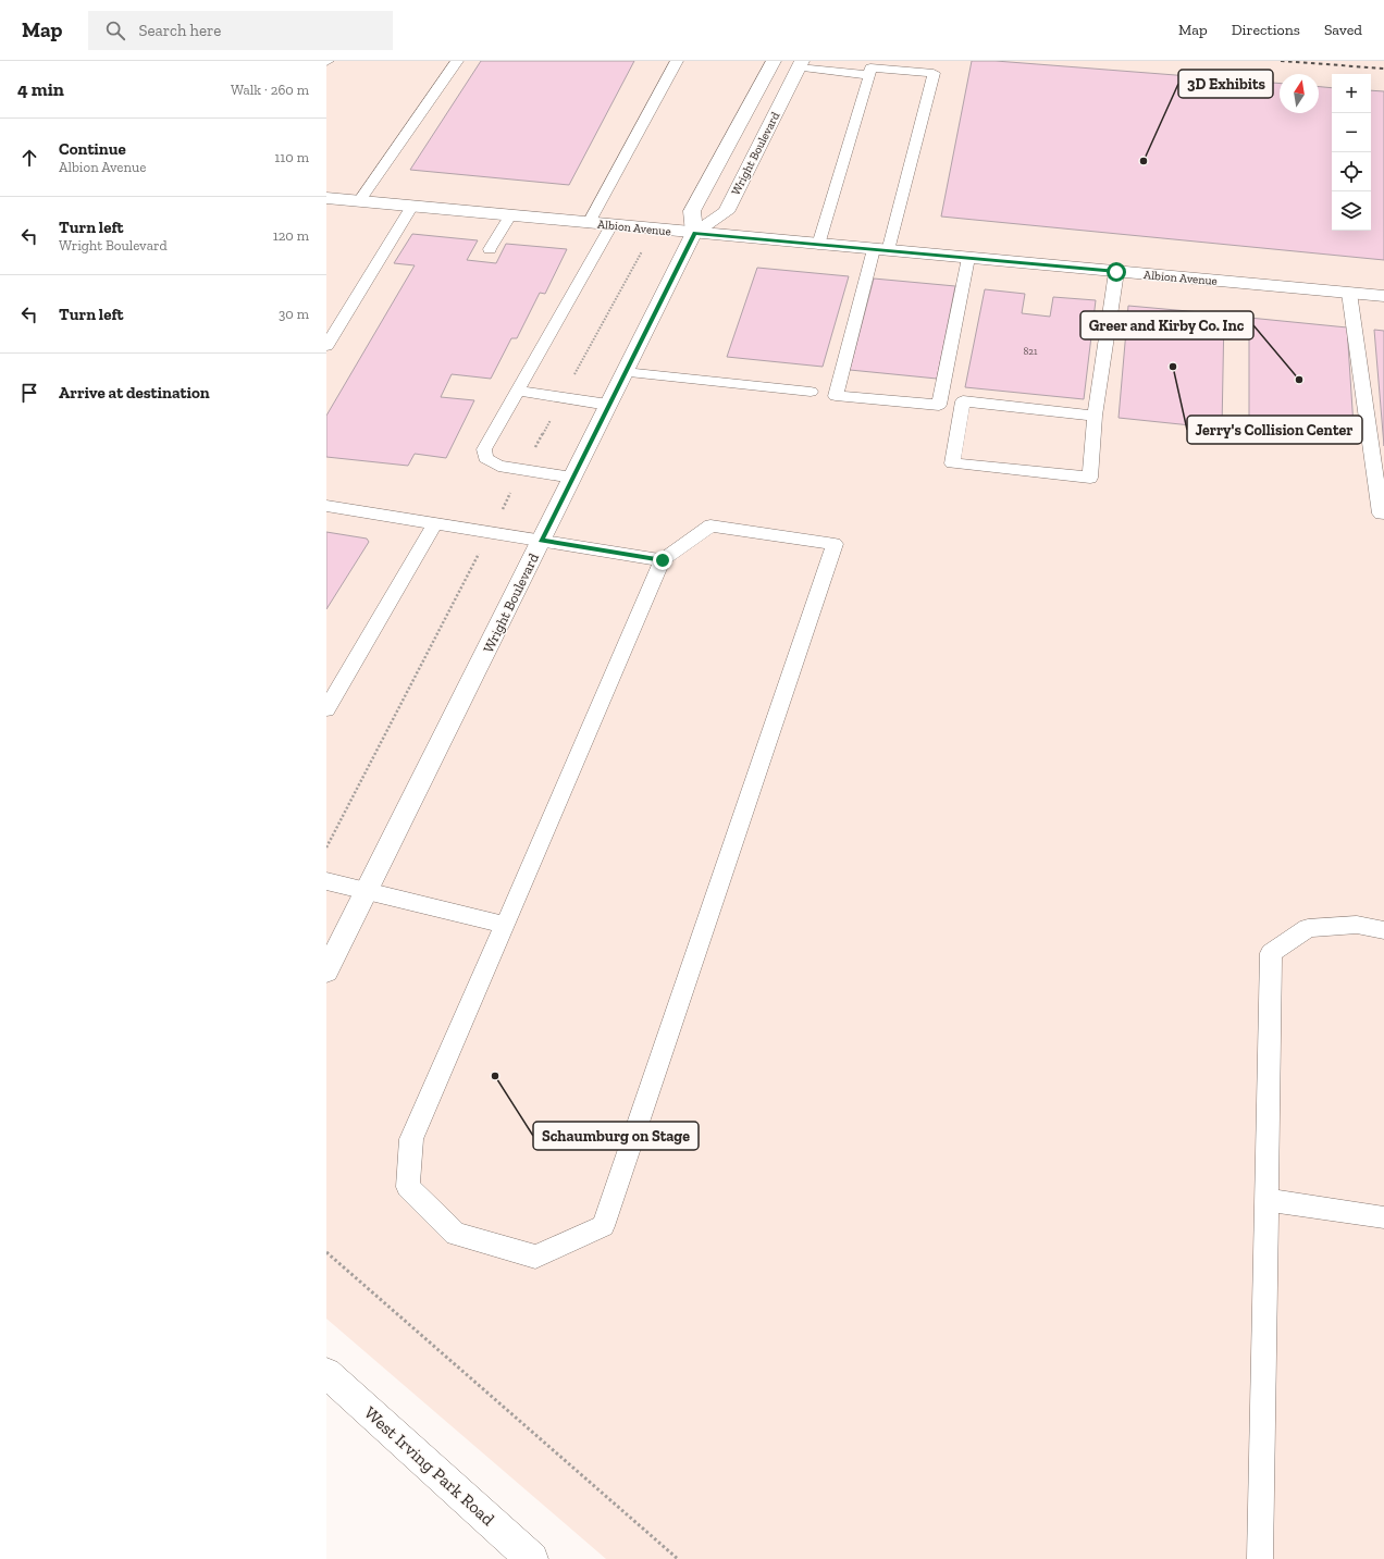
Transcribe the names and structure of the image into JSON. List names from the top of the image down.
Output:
{
  "streets": {
    "street": ["Wright Boulevard", "Albion Avenue", "West Irving Park Road"]
  },
  "crossings": [
    ["Wright Boulevard", "Albion Avenue"]
  ],
  "places": [
    "3D Exhibits",
    "Jerry's Collision Center",
    "Greer and Kirby Co. Inc",
    "Schaumburg on Stage"
  ],
  "house_numbers": ["821"],
  "north": "top",
  "page": {
    "header": "Map",
    "search": "Search here",
    "nav": ["Map", "Directions", "Saved"],
    "heading": ["4 min", "Walk · 260 m"],
    "map_buttons": ["+", "−"],
    "list": [
      ["Continue", "Albion Avenue", "110 m"],
      ["Turn left", "Wright Boulevard", "120 m"],
      ["Turn left", "30 m"],
      "Arrive at destination"
    ]
  }
}
